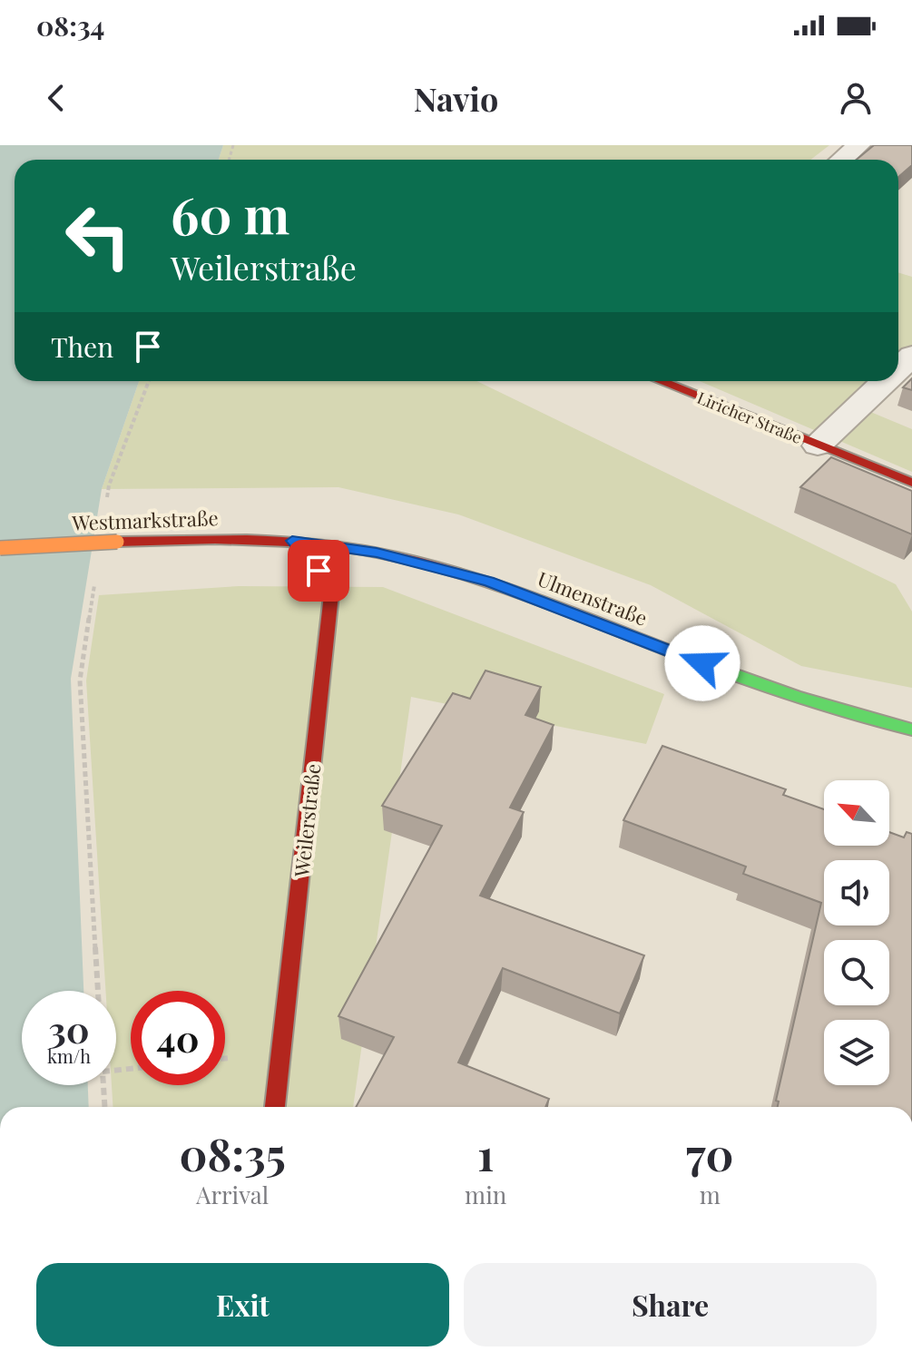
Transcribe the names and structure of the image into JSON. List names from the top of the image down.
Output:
{
  "streets": {
    "street": [
      "Liricher Straße",
      "Westmarkstraße",
      "Ulmenstraße",
      "Weilerstraße"
    ]
  },
  "crossings": [
    ["Westmarkstraße", "Ulmenstraße"],
    ["Westmarkstraße", "Weilerstraße"],
    ["Ulmenstraße", "Weilerstraße"]
  ],
  "north": "top left",
  "page": {
    "status": "08:34",
    "header": "Navio",
    "turn": ["60 m", "Weilerstraße"],
    "then": "Then",
    "speed": "30 km/h",
    "limit": "40",
    "eta": [
      "08:35",
      "Arrival",
      "1",
      "min",
      "70",
      "m"
    ],
    "buttons": ["Exit", "Share"]
  }
}
